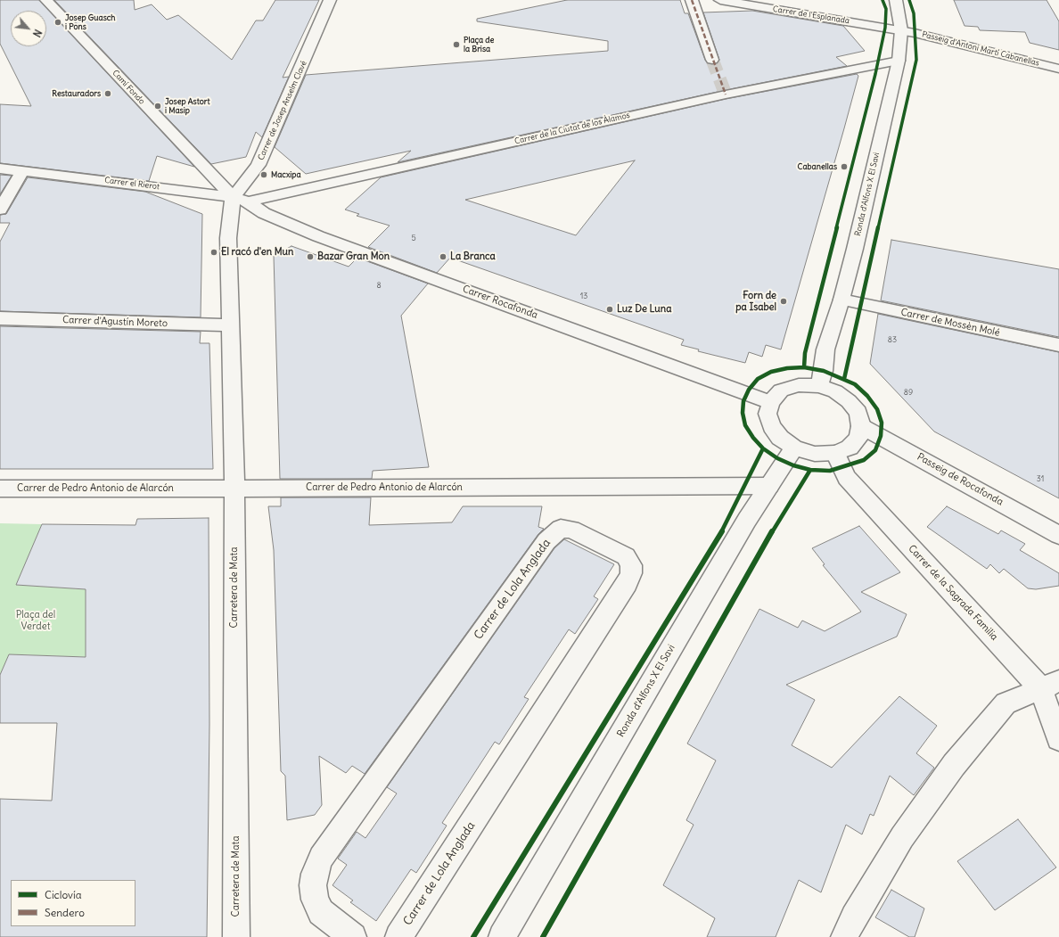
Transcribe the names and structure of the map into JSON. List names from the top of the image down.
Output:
{
  "streets": {
    "street": [
      "Carrer de l'Esplanada",
      "Passeig d'Antoni Martí Cabanellas",
      "Camí Fondo",
      "Carrer de Josep Anselm Clavé",
      "Carrer de la Ciutat de los Àlamos",
      "Carrer el Rierot",
      "Ronda d'Alfons X El Savi",
      "Carrer Rocafonda",
      "Carrer d'Agustín Moreto",
      "Carrer de Mossèn Molé",
      "Passeig de Rocafonda",
      "Carrer de Pedro Antonio de Alarcón",
      "Carretera de Mata",
      "Carrer de Lola Anglada",
      "Carrer de la Sagrada Familia"
    ]
  },
  "crossings": [
    ["Carrer de l'Esplanada", "Passeig d'Antoni Martí Cabanellas"],
    ["Carrer de l'Esplanada", "Ronda d'Alfons X El Savi"],
    ["Passeig d'Antoni Martí Cabanellas", "Ronda d'Alfons X El Savi"],
    ["Camí Fondo", "Carrer de Josep Anselm Clavé"],
    ["Camí Fondo", "Carrer de la Ciutat de los Àlamos"],
    ["Camí Fondo", "Carrer el Rierot"],
    ["Camí Fondo", "Carrer Rocafonda"],
    ["Camí Fondo", "Carretera de Mata"],
    ["Carrer de Josep Anselm Clavé", "Carrer de la Ciutat de los Àlamos"],
    ["Carrer de Josep Anselm Clavé", "Carrer el Rierot"],
    ["Carrer de Josep Anselm Clavé", "Carrer Rocafonda"],
    ["Carrer de Josep Anselm Clavé", "Carretera de Mata"],
    ["Carrer de la Ciutat de los Àlamos", "Carrer el Rierot"],
    ["Carrer de la Ciutat de los Àlamos", "Ronda d'Alfons X El Savi"],
    ["Carrer de la Ciutat de los Àlamos", "Carrer Rocafonda"],
    ["Carrer de la Ciutat de los Àlamos", "Carretera de Mata"],
    ["Carrer el Rierot", "Carrer Rocafonda"],
    ["Carrer el Rierot", "Carretera de Mata"],
    ["Ronda d'Alfons X El Savi", "Carrer Rocafonda"],
    ["Ronda d'Alfons X El Savi", "Carrer de Mossèn Molé"],
    ["Ronda d'Alfons X El Savi", "Passeig de Rocafonda"],
    ["Ronda d'Alfons X El Savi", "Carrer de Pedro Antonio de Alarcón"],
    ["Ronda d'Alfons X El Savi", "Carrer de la Sagrada Familia"],
    ["Carrer Rocafonda", "Passeig de Rocafonda"],
    ["Carrer Rocafonda", "Carretera de Mata"],
    ["Carrer Rocafonda", "Carrer de la Sagrada Familia"],
    ["Carrer d'Agustín Moreto", "Carretera de Mata"],
    ["Passeig de Rocafonda", "Carrer de la Sagrada Familia"],
    ["Carrer de Pedro Antonio de Alarcón", "Carretera de Mata"]
  ],
  "parks": ["Plaça del Verdet"],
  "places": [
    "Josep Guasch i Pons",
    "Plaça de la Brisa",
    "Restauradors",
    "Josep Astort i Masip",
    "Cabanellas",
    "Macxipa",
    "El racó d'en Mun",
    "Bazar Gran Mon",
    "La Branca",
    "Forn de pa Isabel",
    "Luz De Luna"
  ],
  "house_numbers": [
    "5",
    "8",
    "13",
    "83",
    "89",
    "31"
  ],
  "legend": ["Ciclovía", "Sendero"],
  "north": "bottom right"
}
